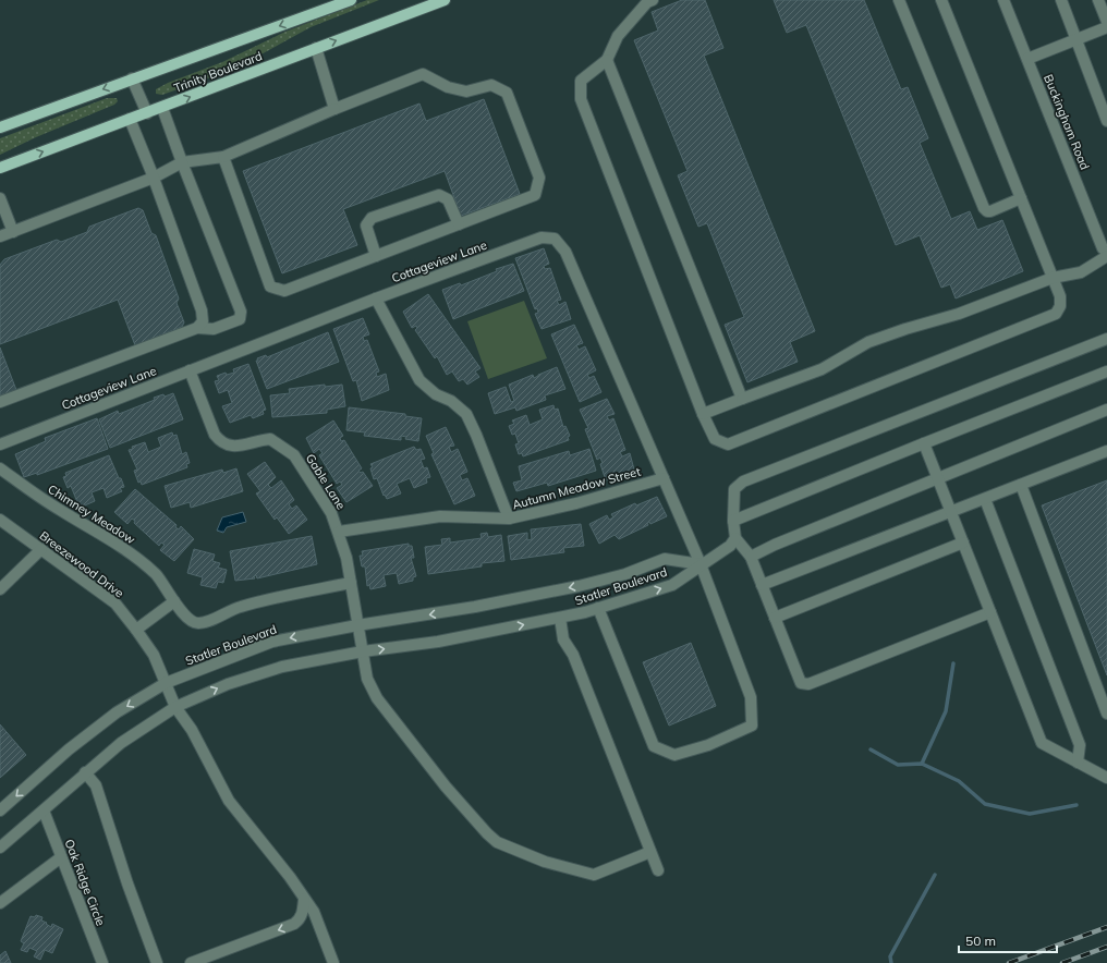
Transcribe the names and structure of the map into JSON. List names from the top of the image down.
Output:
{
  "streets": {
    "main road": ["Trinity Boulevard"],
    "street": [
      "Buckingham Road",
      "Cottageview Lane",
      "Gable Lane",
      "Autumn Meadow Street",
      "Chimney Meadow",
      "Breezewood Drive",
      "Statler Boulevard",
      "Oak Ridge Circle"
    ]
  },
  "crossings": [
    ["Cottageview Lane", "Gable Lane"],
    ["Cottageview Lane", "Autumn Meadow Street"],
    ["Cottageview Lane", "Statler Boulevard"],
    ["Gable Lane", "Autumn Meadow Street"],
    ["Gable Lane", "Chimney Meadow"],
    ["Gable Lane", "Statler Boulevard"],
    ["Breezewood Drive", "Statler Boulevard"],
    ["Statler Boulevard", "Oak Ridge Circle"]
  ],
  "scale_bar": "50 m"
}
